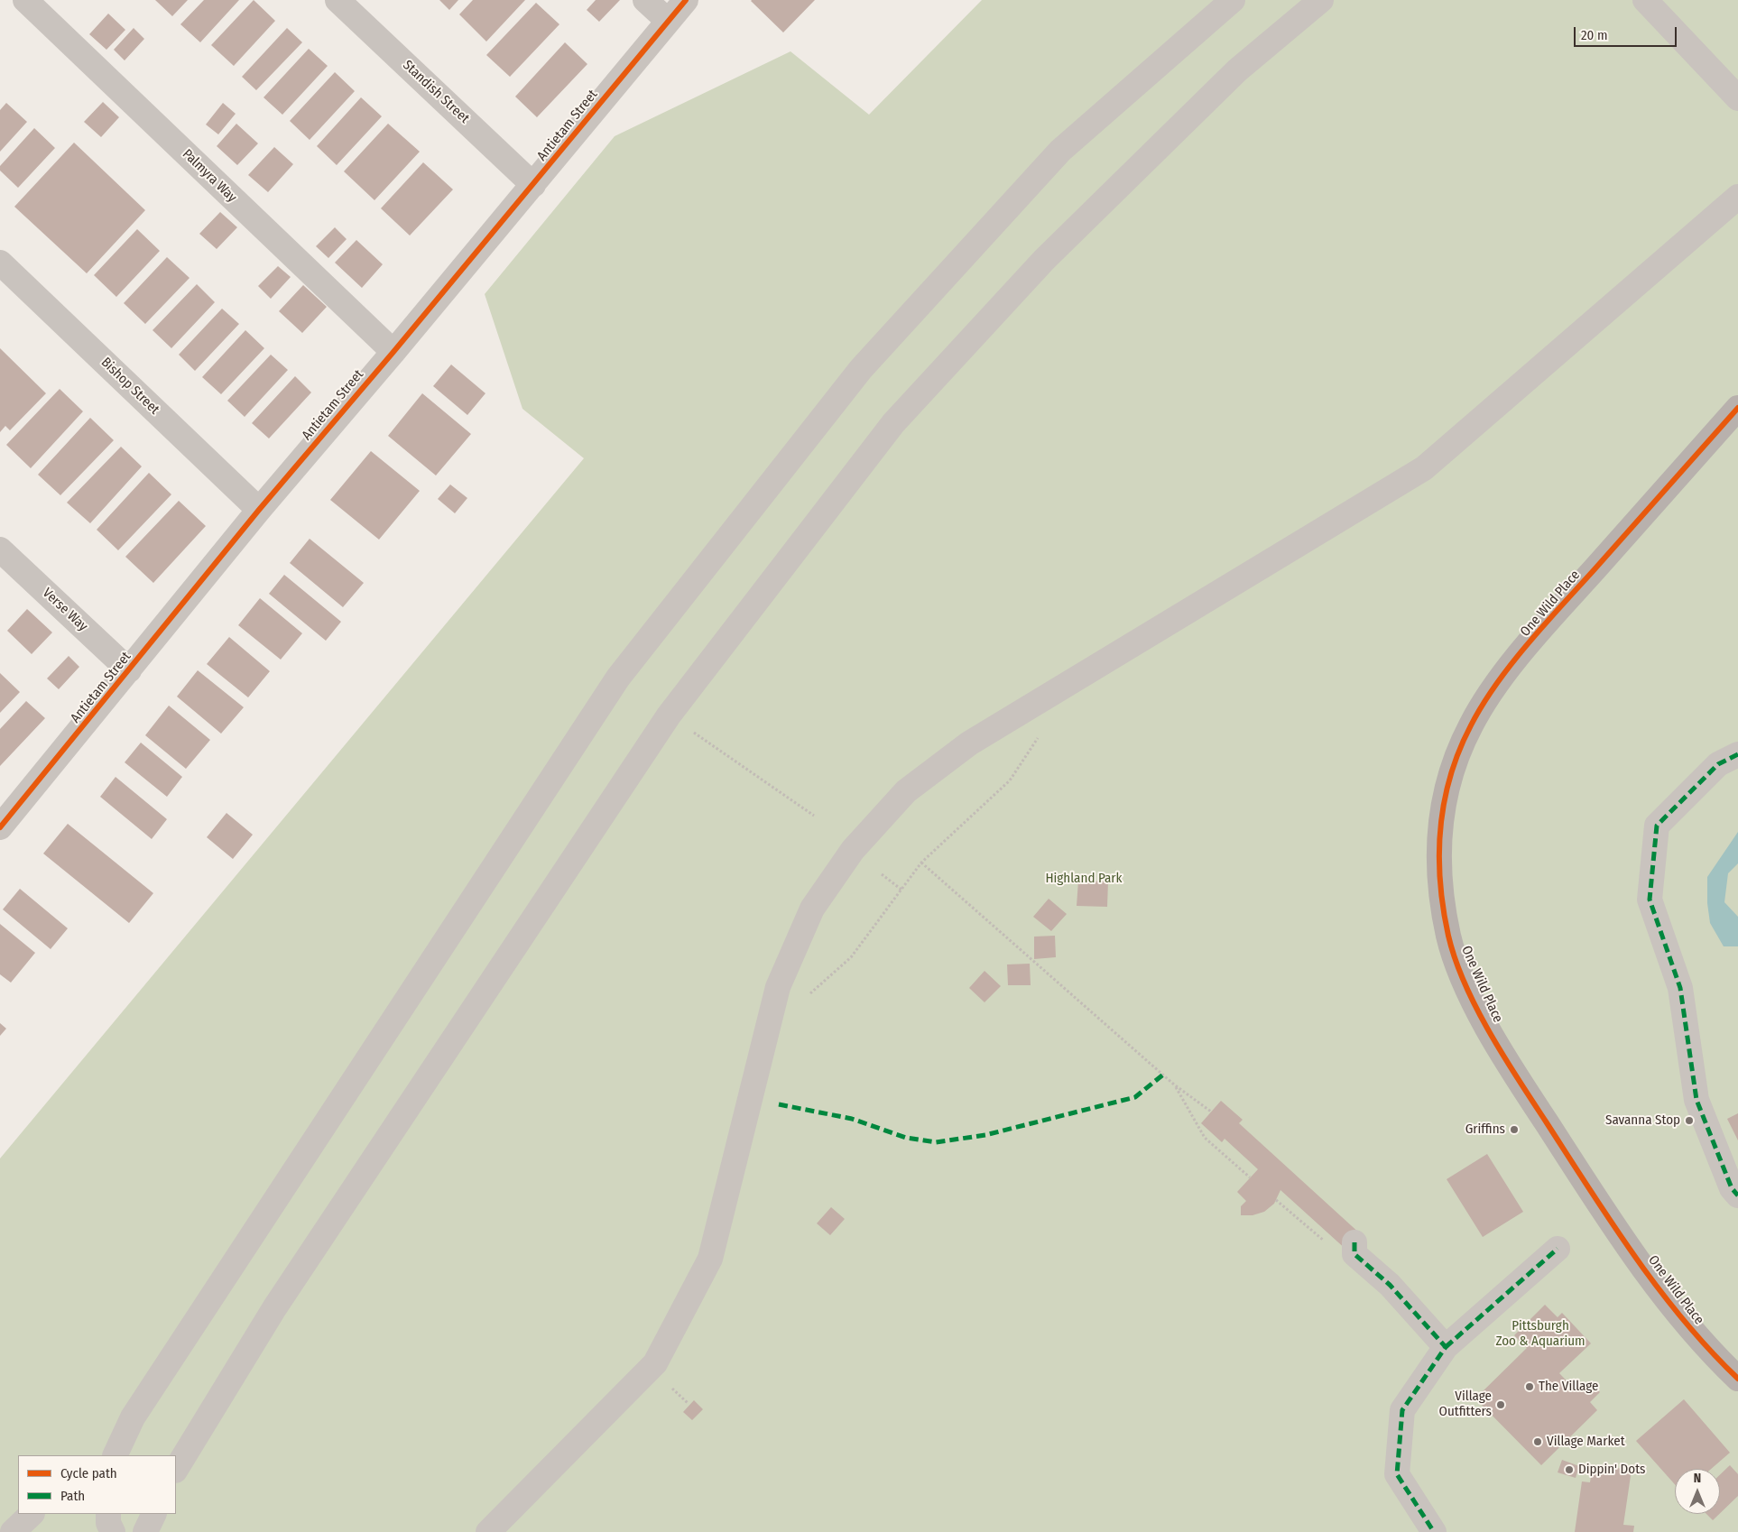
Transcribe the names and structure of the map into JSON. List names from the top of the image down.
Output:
{
  "streets": {
    "main road": ["One Wild Place"],
    "street": [
      "Standish Street",
      "Antietam Street",
      "Palmyra Way",
      "Bishop Street",
      "Verse Way"
    ]
  },
  "crossings": [
    ["Standish Street", "Antietam Street"],
    ["Antietam Street", "Palmyra Way"],
    ["Antietam Street", "Bishop Street"],
    ["Antietam Street", "Verse Way"]
  ],
  "parks": ["Highland Park", "Pittsburgh Zoo & Aquarium"],
  "places": [
    "Savanna Stop",
    "Griffins",
    "The Village",
    "Village Outfitters",
    "Village Market",
    "Dippin' Dots"
  ],
  "legend": ["Cycle path", "Path"],
  "scale_bar": "20 m",
  "north": "top"
}
